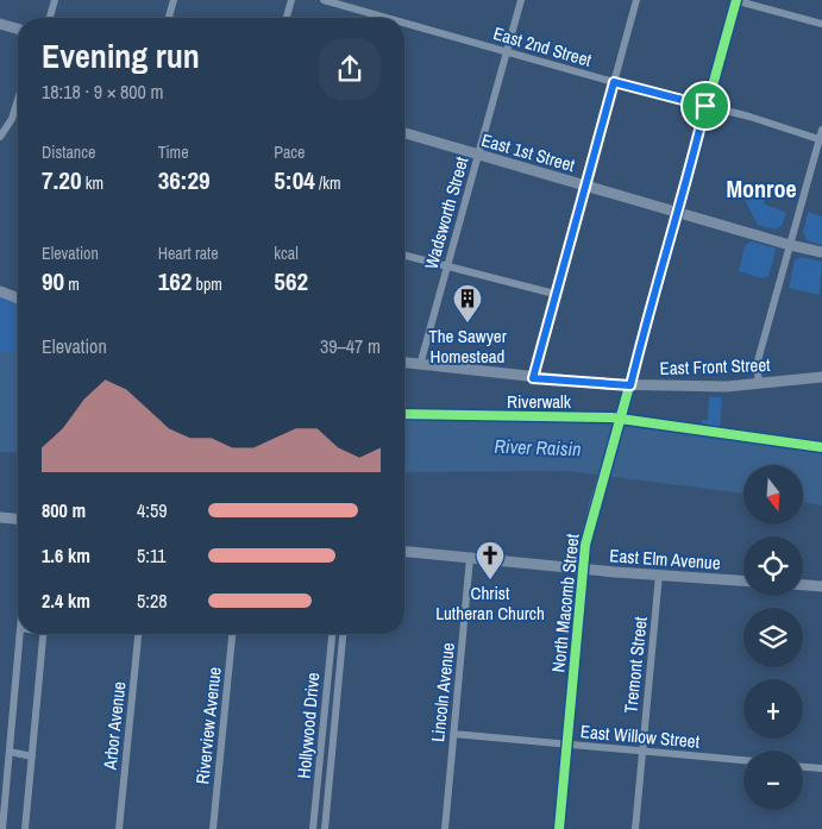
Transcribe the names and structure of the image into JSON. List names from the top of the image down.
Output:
{
  "streets": {
    "street": [
      "East 2nd Street",
      "East 1st Street",
      "Wadsworth Street",
      "East Front Street",
      "East Elm Avenue",
      "North Macomb Street",
      "Tremont Street",
      "Lincoln Avenue",
      "Arbor Avenue",
      "Riverview Avenue",
      "Hollywood Drive",
      "East Willow Street"
    ],
    "cycle path": ["Riverwalk"]
  },
  "crossings": [
    ["East 2nd Street", "Wadsworth Street"],
    ["East 1st Street", "Wadsworth Street"],
    ["East 1st Street", "North Macomb Street"],
    ["Wadsworth Street", "East Front Street"],
    ["East Front Street", "North Macomb Street"],
    ["East Elm Avenue", "North Macomb Street"],
    ["East Elm Avenue", "Tremont Street"],
    ["East Elm Avenue", "Lincoln Avenue"],
    ["North Macomb Street", "East Willow Street"],
    ["Tremont Street", "East Willow Street"],
    ["Lincoln Avenue", "East Willow Street"]
  ],
  "districts": ["Monroe"],
  "water": ["River Raisin"],
  "places": {
    "building": ["The Sawyer Homestead"],
    "church": ["Christ Lutheran Church"]
  },
  "north": "bottom",
  "page": {
    "heading": ["Evening run", "18:18 · 9 × 800 m"],
    "stats": [
      ["Distance", "7.20 km"],
      ["Time", "36:29"],
      ["Pace", "5:04 /km"],
      ["Elevation", "90 m"],
      ["Heart rate", "162 bpm"],
      ["kcal", "562"]
    ],
    "chart": ["Elevation", "39–47 m"],
    "map_buttons": ["+", "−"],
    "list": [
      {
        "name": "800 m",
        "note": "4:59"
      },
      {
        "name": "1.6 km",
        "note": "5:11"
      },
      {
        "name": "2.4 km",
        "note": "5:28"
      }
    ]
  }
}
